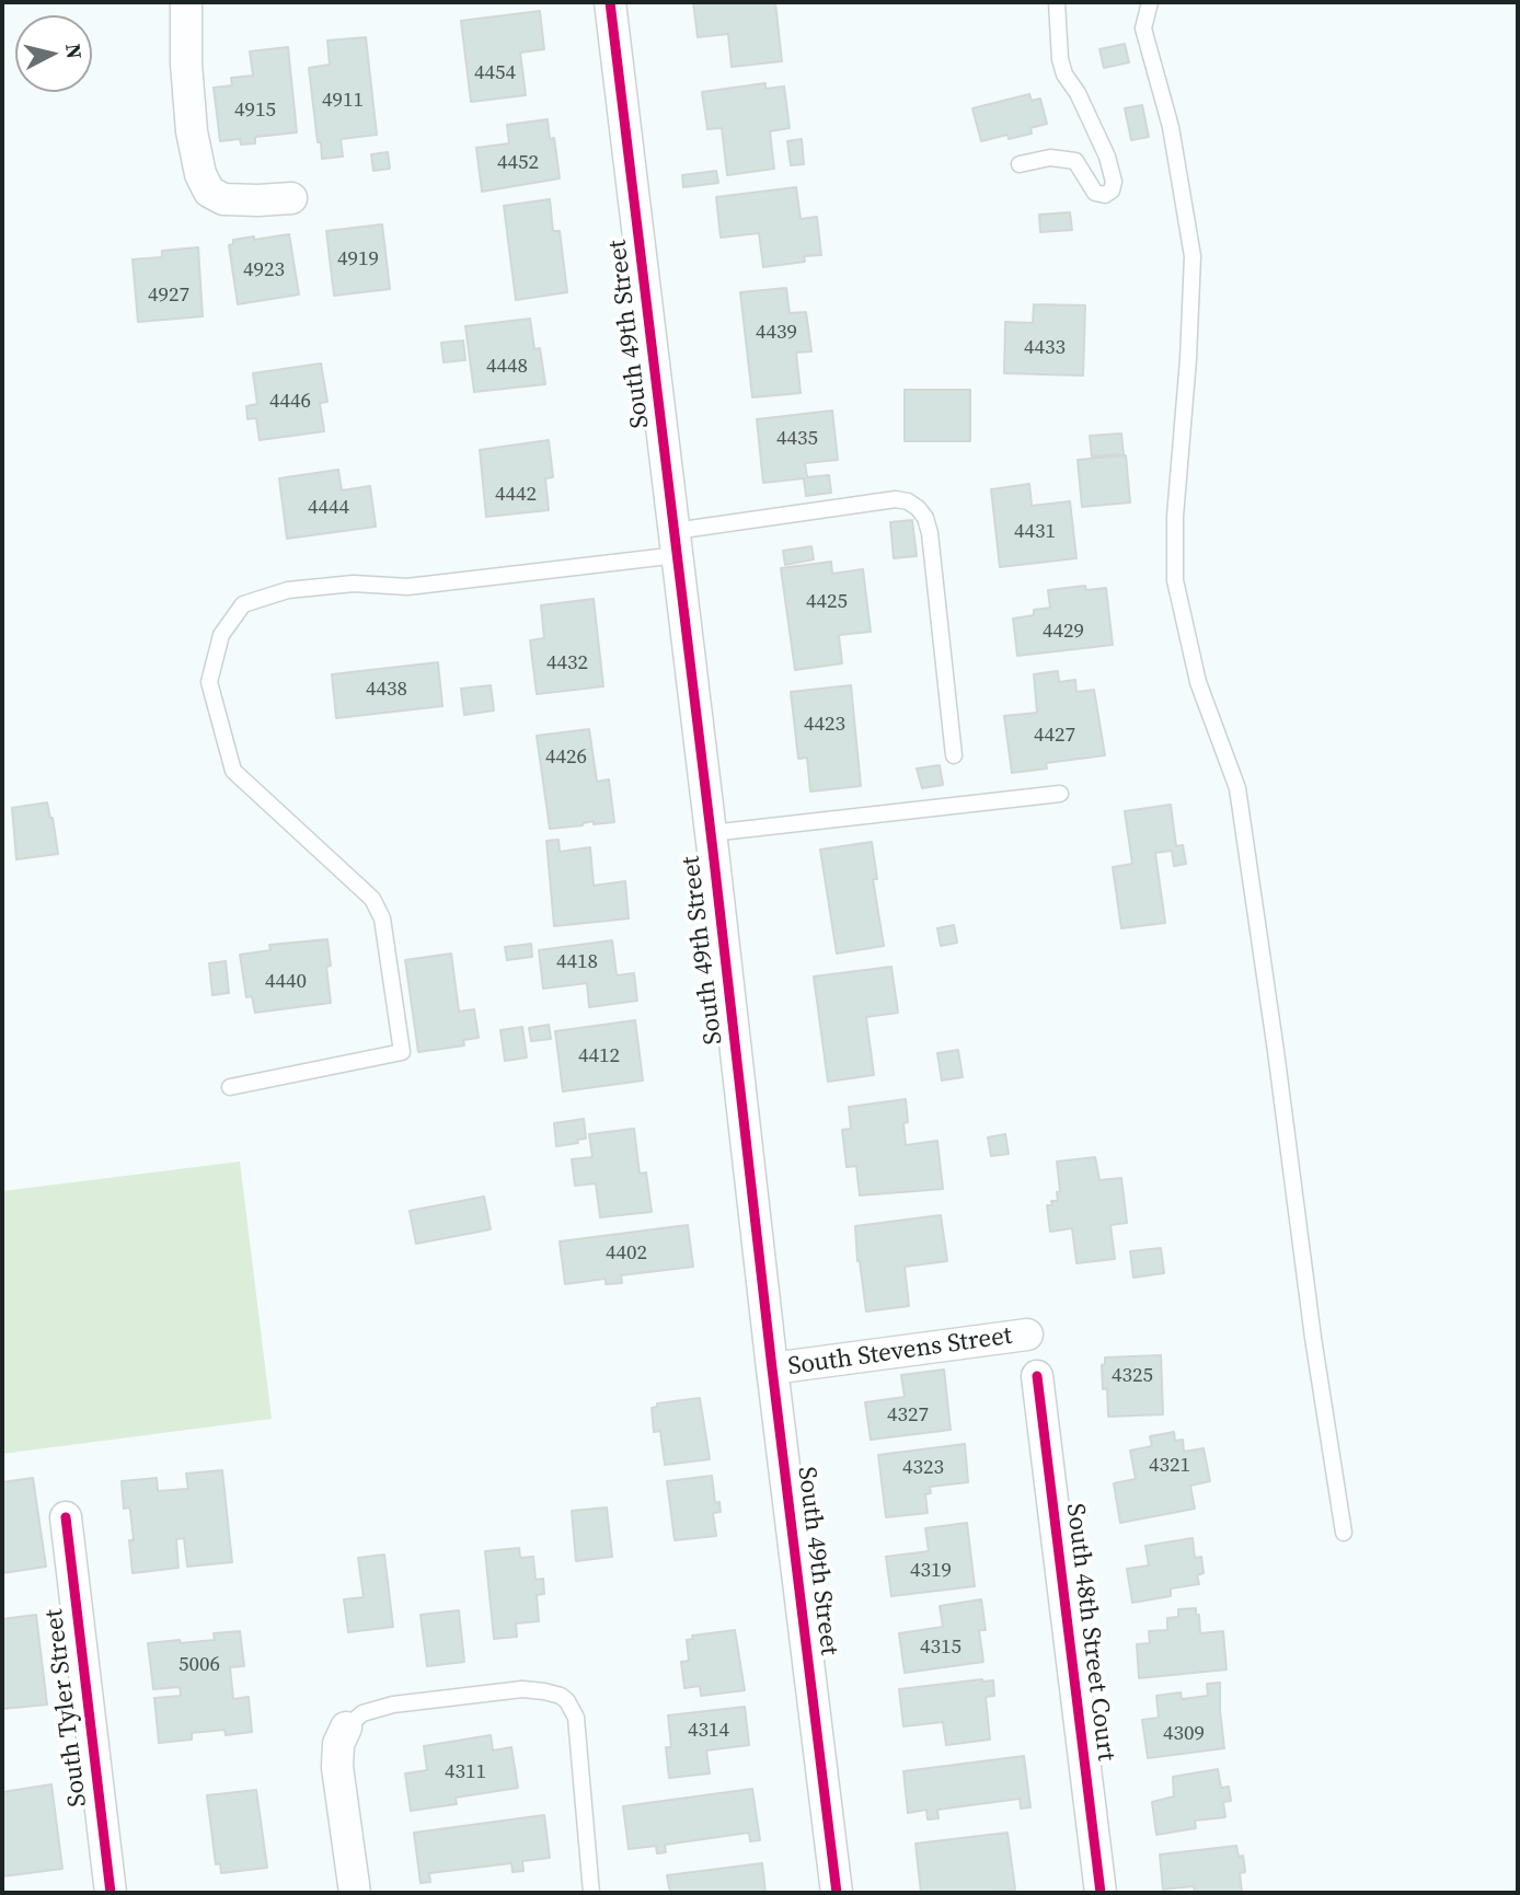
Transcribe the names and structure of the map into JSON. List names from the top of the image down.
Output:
{
  "streets": {
    "street": [
      "South 49th Street",
      "South Stevens Street",
      "South 48th Street Court",
      "South Tyler Street"
    ]
  },
  "crossings": [
    ["South 49th Street", "South Stevens Street"]
  ],
  "house_numbers": [
    "4454",
    "4911",
    "4915",
    "4452",
    "4919",
    "4923",
    "4927",
    "4439",
    "4433",
    "4448",
    "4446",
    "4435",
    "4442",
    "4444",
    "4431",
    "4425",
    "4429",
    "4432",
    "4438",
    "4423",
    "4427",
    "4426",
    "4418",
    "4440",
    "4412",
    "4402",
    "4325",
    "4327",
    "4321",
    "4323",
    "4319",
    "4315",
    "5006",
    "4314",
    "4309",
    "4311"
  ],
  "north": "right"
}
